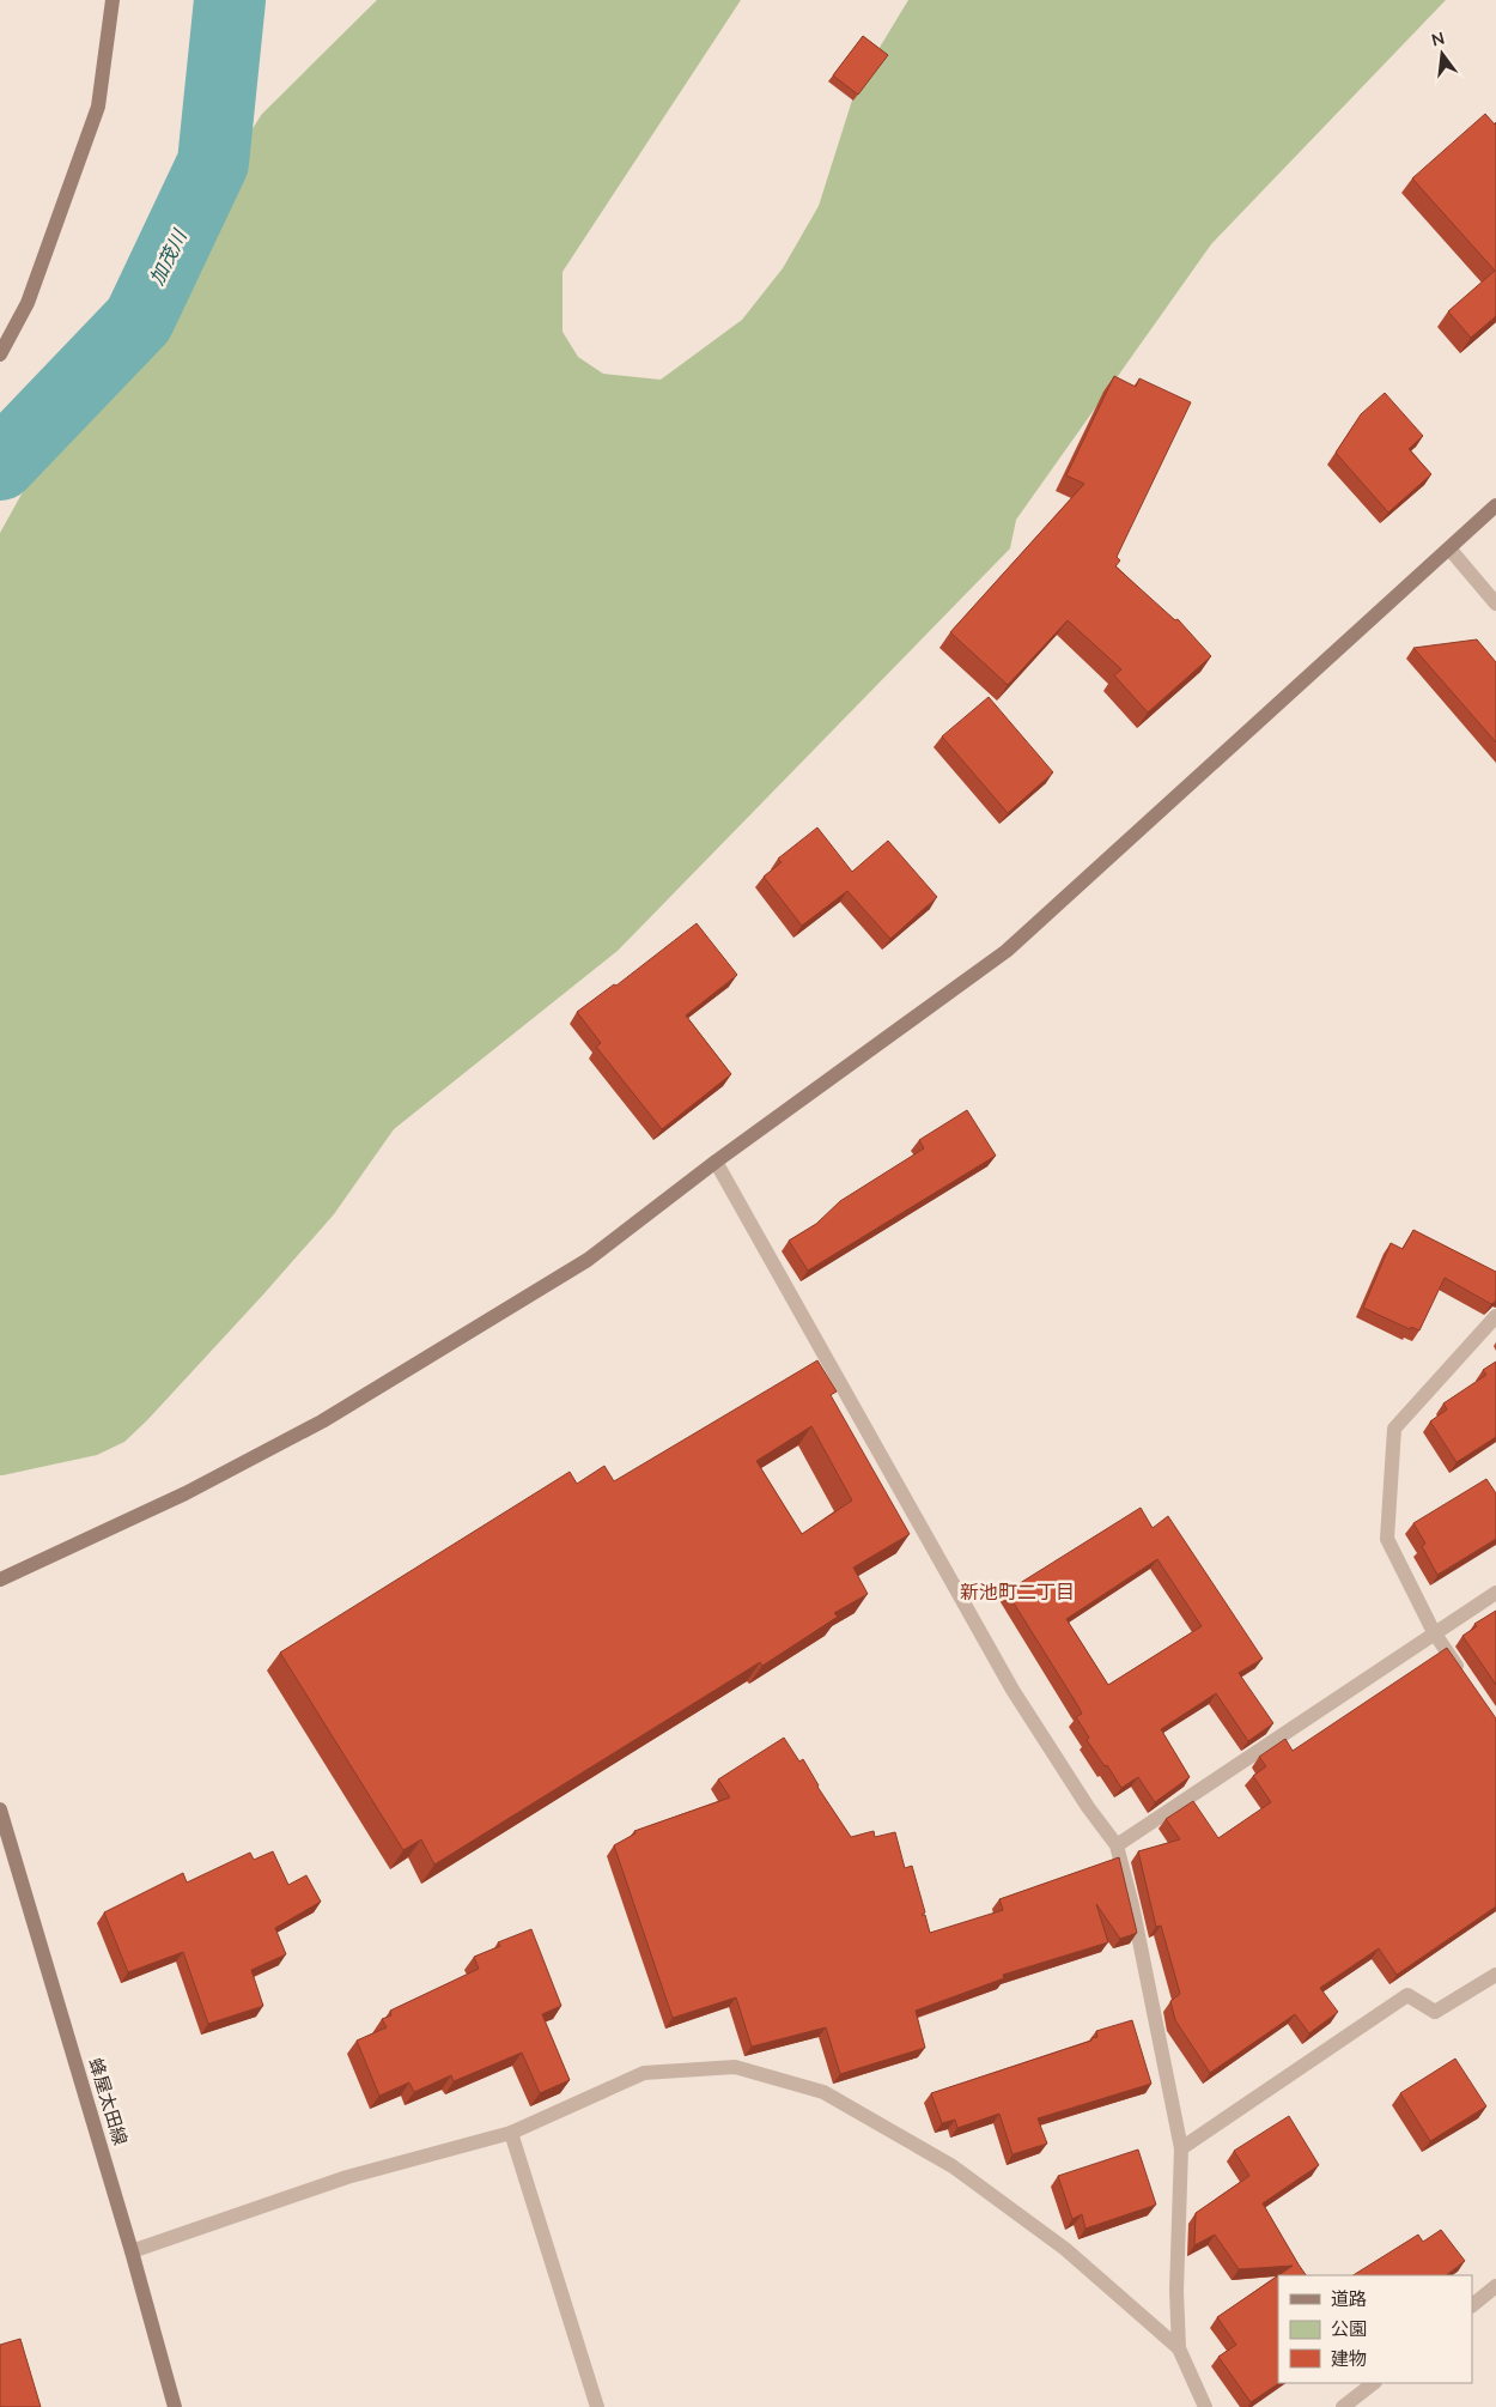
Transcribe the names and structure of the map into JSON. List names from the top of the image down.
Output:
{
  "streets": {
    "street": ["蜂屋太田線"]
  },
  "districts": ["新池町二丁目"],
  "water": ["加茂川"],
  "legend": ["道路", "公園", "建物"],
  "north": "top"
}
